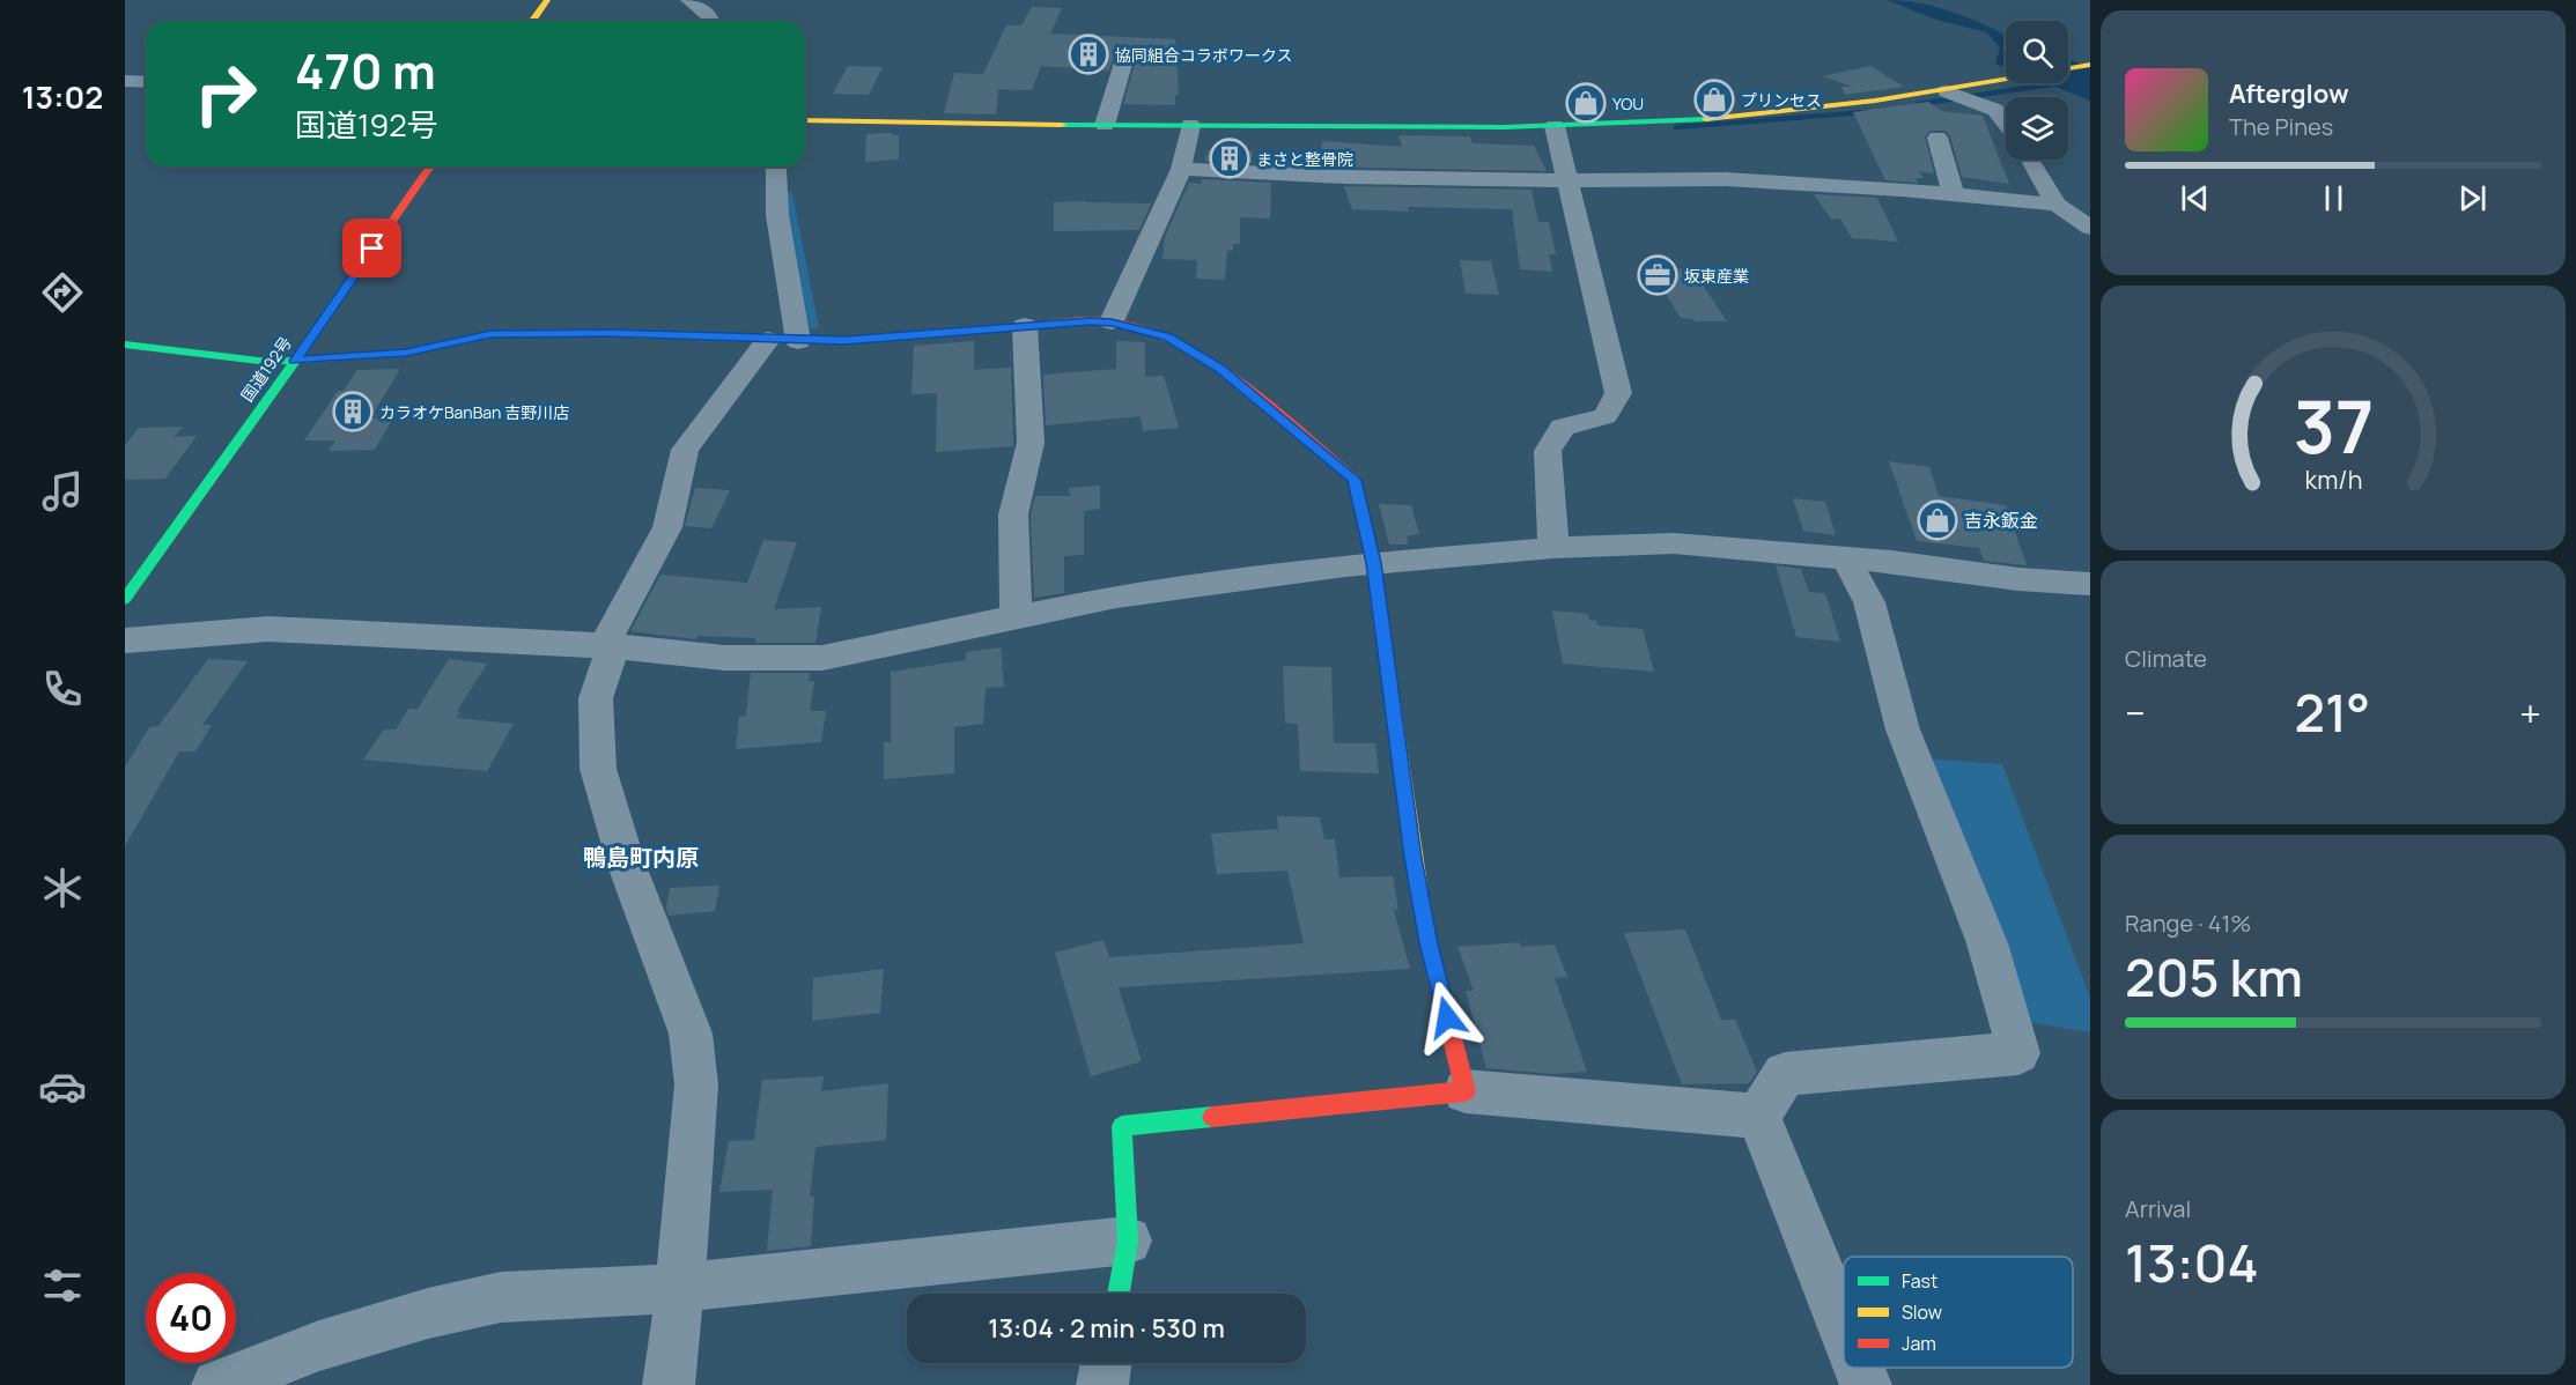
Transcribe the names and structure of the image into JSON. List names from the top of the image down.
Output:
{
  "streets": {
    "main road": ["国道192号"]
  },
  "districts": ["鴨島町内原"],
  "places": {
    "building": ["協同組合コラボワークス", "まさと整骨院", "カラオケBanBan 吉野川店"],
    "shop": ["プリンセス", "YOU", "吉永鈑金"],
    "office": ["坂東産業"]
  },
  "legend": ["Fast", "Slow", "Jam"],
  "page": {
    "tabs": "13:02",
    "turn": ["470 m", "国道192号"],
    "song": ["Afterglow", "The Pines"],
    "tile": [
      "Climate",
      ["Range · 41%", "205 km"],
      ["Arrival", "13:04"]
    ],
    "heat": ["−", "21°", "+"],
    "limit": "40",
    "trip": "13:04 · 2 min · 530 m",
    "gauge": ["37", "km/h"]
  }
}
